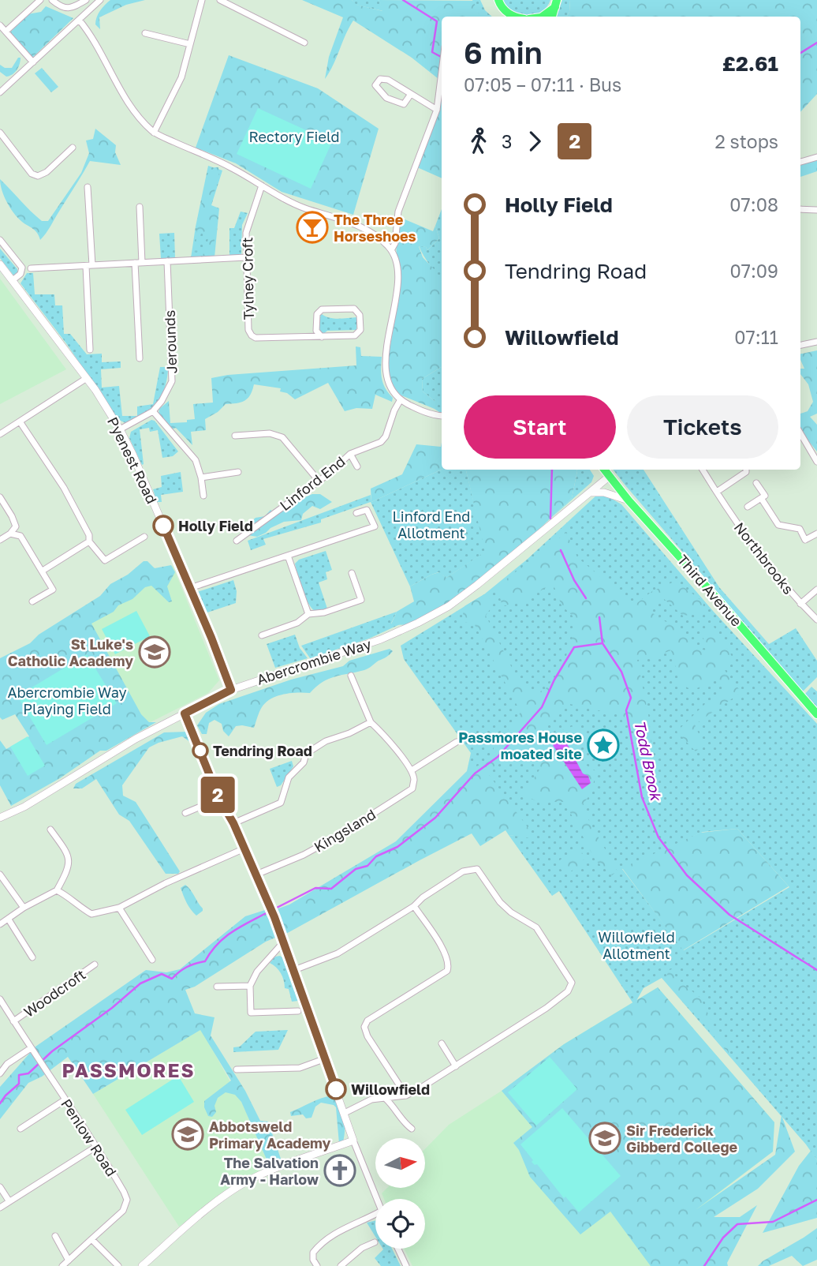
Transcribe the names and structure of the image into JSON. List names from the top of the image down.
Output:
{
  "streets": {
    "main road": ["Third Avenue"],
    "street": [
      "Tylney Croft",
      "Jerounds",
      "Pyenest Road",
      "Linford End",
      "Northbrooks",
      "Abercrombie Way",
      "Kingsland",
      "Woodcroft",
      "Penlow Road"
    ]
  },
  "crossings": [
    ["Jerounds", "Pyenest Road"],
    ["Pyenest Road", "Abercrombie Way"],
    ["Third Avenue", "Abercrombie Way"],
    ["Woodcroft", "Penlow Road"]
  ],
  "districts": ["PASSMORES"],
  "water": ["Todd Brook"],
  "parks": [
    "Rectory Field",
    "Linford End Allotment",
    "Abercrombie Way Playing Field",
    "Willowfield Allotment"
  ],
  "places": {
    "bar": ["The Three Horseshoes"],
    "other": ["Holly Field", "Tendring Road", "Willowfield"],
    "school or university": ["St Luke's Catholic Academy", "Abbotsweld Primary Academy", "Sir Frederick Gibberd College"],
    "place": ["Passmores House moated site"],
    "church": ["The Salvation Army - Harlow"]
  },
  "lines": ["bus line 2"],
  "north": "right",
  "page": {
    "on_map": "2",
    "heading": ["6 min", "07:05 – 07:11 · Bus", "£2.61"],
    "legs": ["3", "2", "2 stops"],
    "list": [
      {
        "name": "Holly Field",
        "value": "07:08"
      },
      {
        "name": "Tendring Road",
        "value": "07:09"
      },
      {
        "name": "Willowfield",
        "value": "07:11"
      }
    ],
    "buttons": ["Start", "Tickets"]
  }
}
